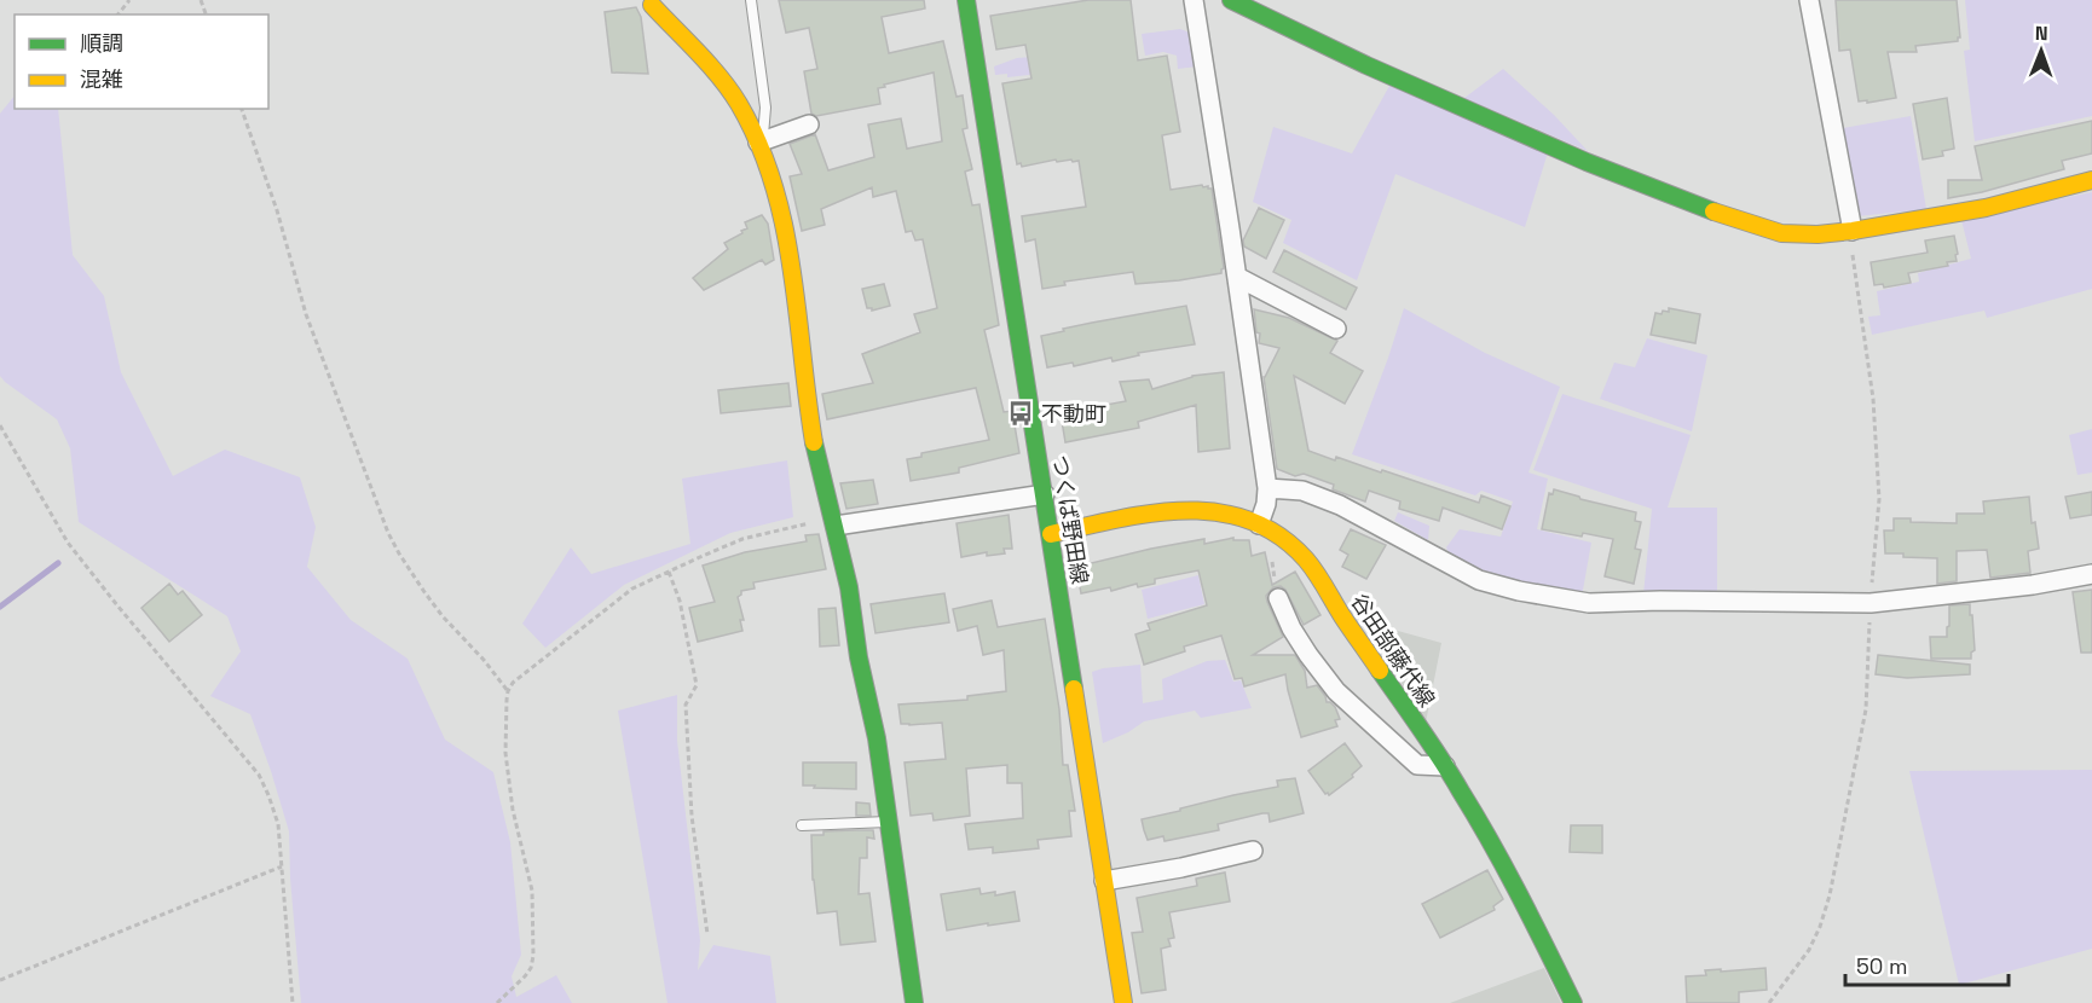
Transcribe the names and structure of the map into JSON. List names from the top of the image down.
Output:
{
  "streets": {
    "street": ["つくば野田線", "谷田部藤代線"]
  },
  "crossings": [
    ["つくば野田線", "谷田部藤代線"]
  ],
  "places": {
    "bus stop": ["不動町"]
  },
  "legend": ["順調", "混雑"],
  "scale_bar": "50 m",
  "north": "top"
}
